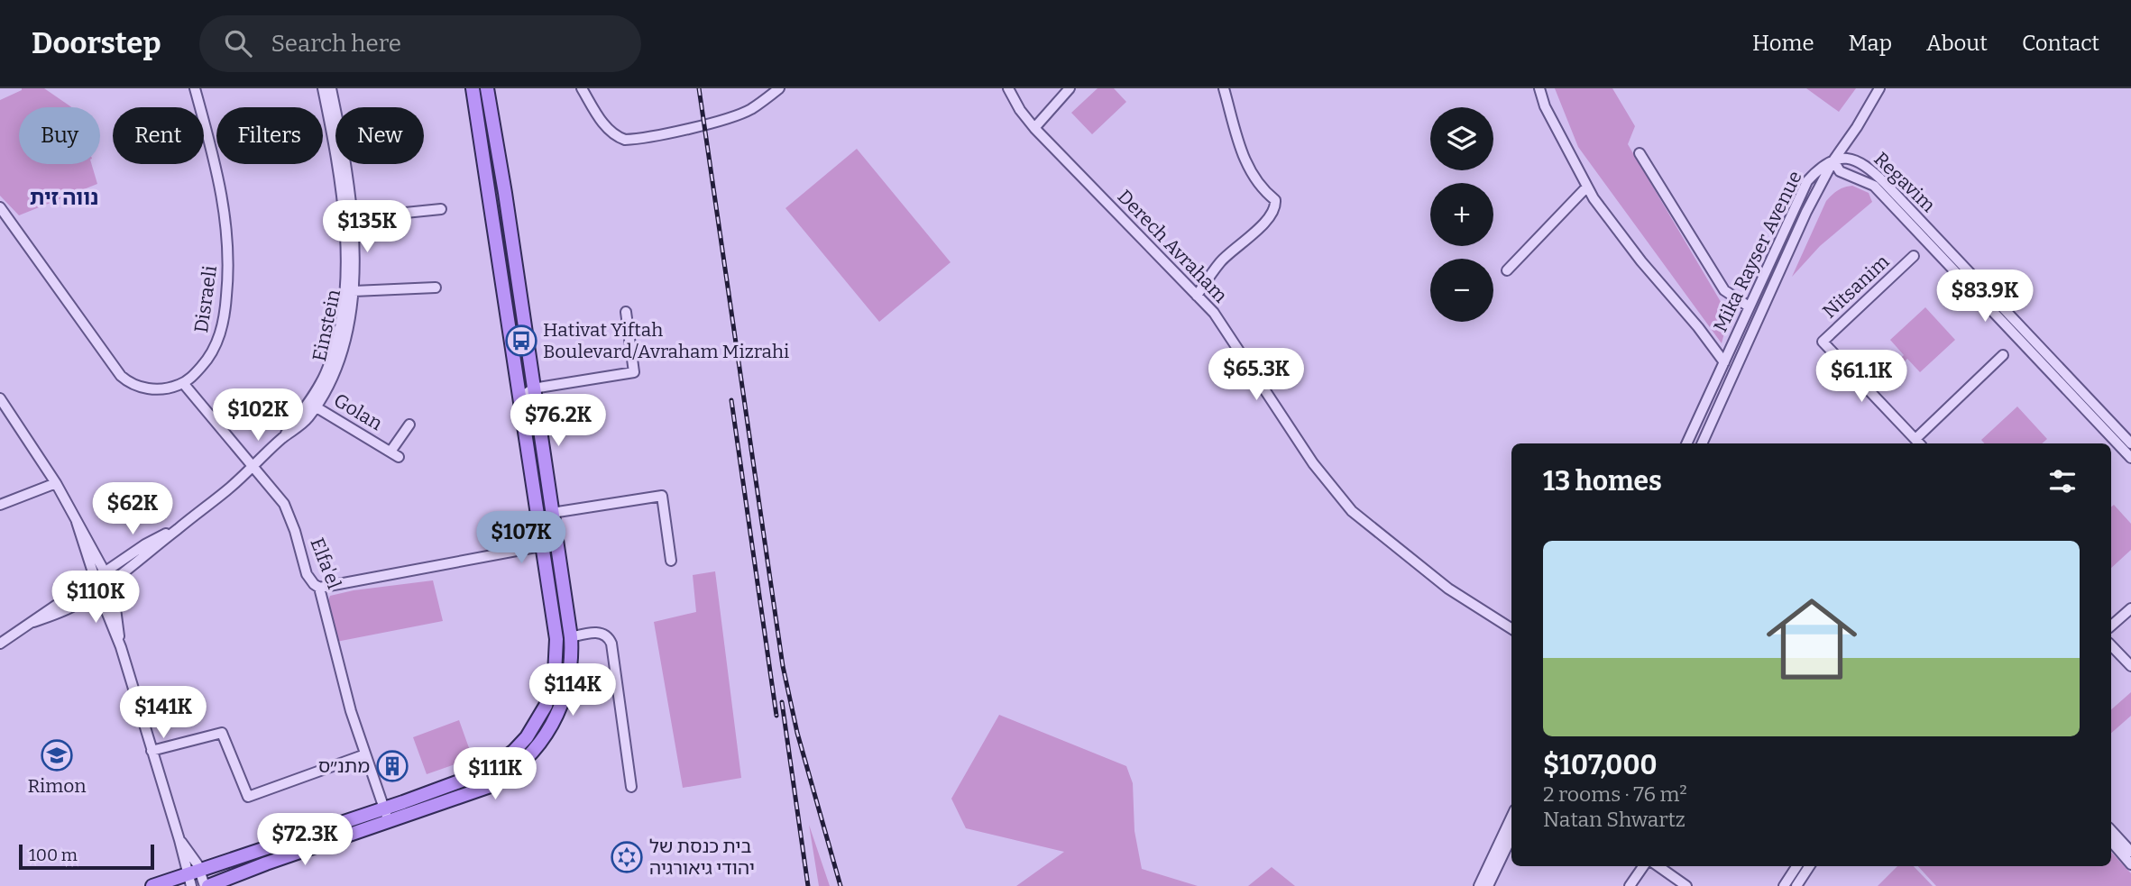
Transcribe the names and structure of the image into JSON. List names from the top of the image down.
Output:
{
  "streets": {
    "street": [
      "Regavim",
      "Derech Avraham",
      "Mika Rayser Avenue",
      "Nitsanim",
      "Disraeli",
      "Einstein",
      "Golan",
      "Elfa'el"
    ]
  },
  "crossings": [
    ["Regavim", "Mika Rayser Avenue"],
    ["Disraeli", "Elfa'el"],
    ["Einstein", "Golan"],
    ["Einstein", "Elfa'el"]
  ],
  "districts": ["נווה זית"],
  "places": {
    "bus stop": ["Hativat Yiftah Boulevard/Avraham Mizrahi"],
    "school or university": ["Rimon"],
    "building": ["מתנ״ס"],
    "synagogue": ["בית כנסת של יהודי גיאורגיה"]
  },
  "scale_bar": "100 m",
  "page": {
    "header": "Doorstep",
    "search": "Search here",
    "nav": [
      "Home",
      "Map",
      "About",
      "Contact"
    ],
    "map_buttons": ["+", "−"],
    "chip": [
      "Buy",
      "Rent",
      "Filters",
      "New"
    ],
    "price": [
      "$135K",
      "$83.9K",
      "$65.3K",
      "$61.1K",
      "$102K",
      "$76.2K",
      "$62K",
      "$107K",
      "$110K",
      "$114K",
      "$141K",
      "$111K",
      "$72.3K"
    ],
    "heading": "13 homes",
    "list": [
      {
        "name": "$107,000",
        "note": "2 rooms · 76 m² · Natan Shwartz"
      }
    ],
    "scale": "100 m"
  }
}
